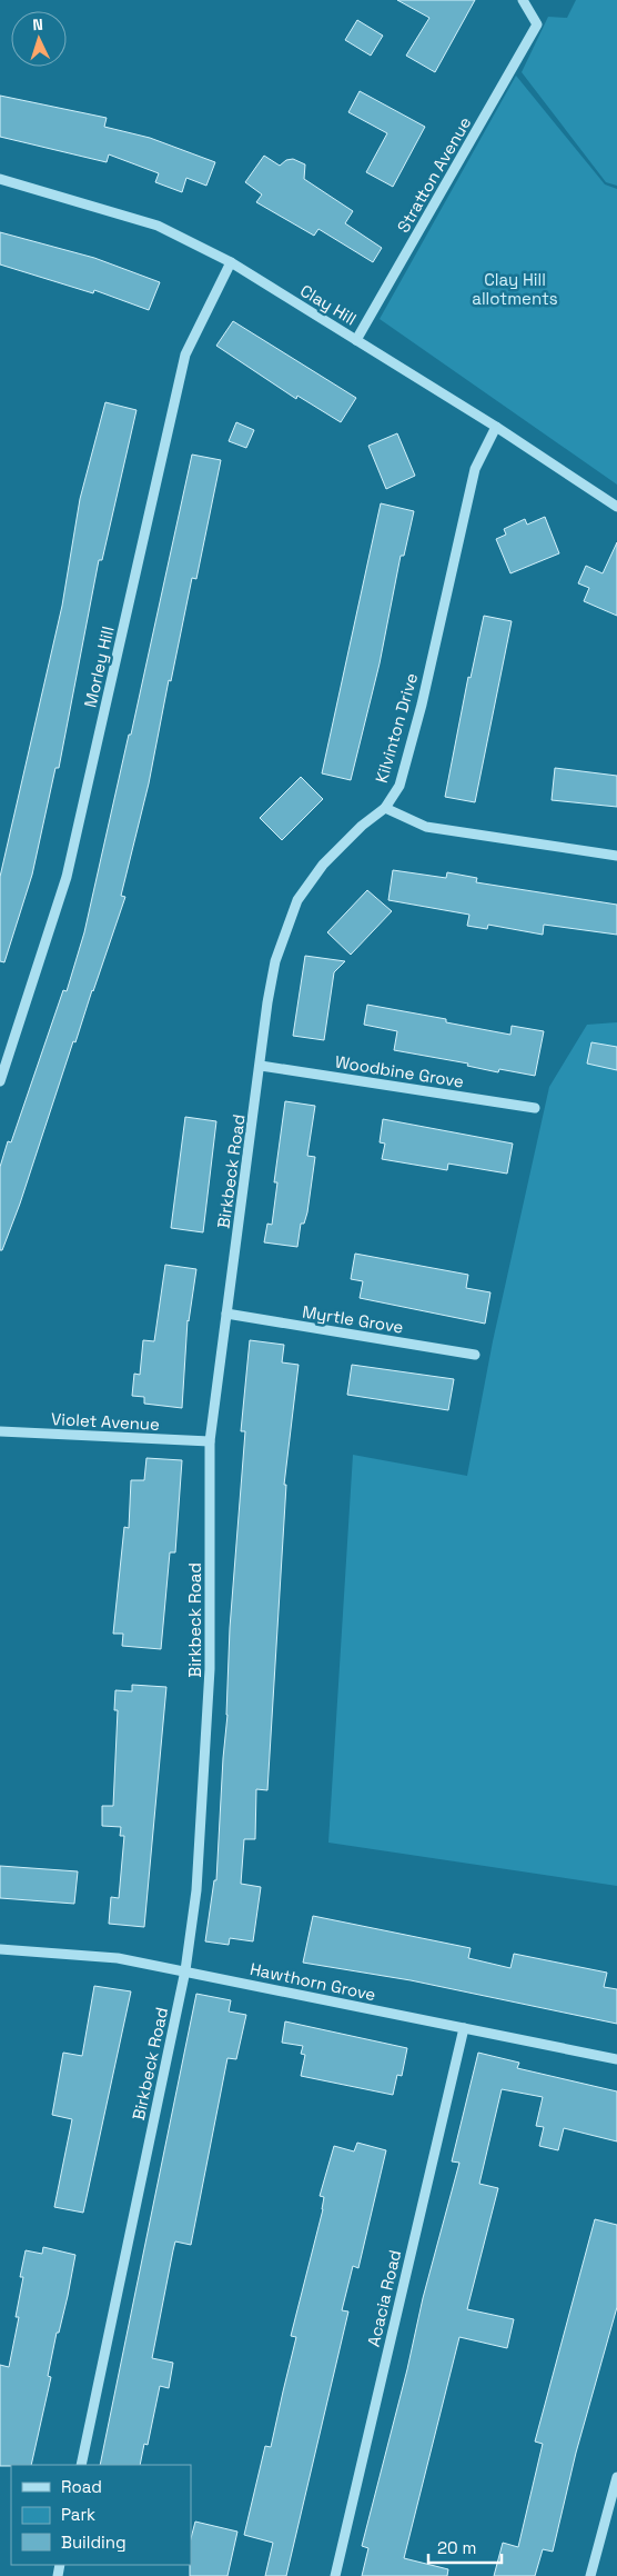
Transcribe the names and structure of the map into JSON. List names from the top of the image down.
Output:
{
  "streets": {
    "street": [
      "Stratton Avenue",
      "Clay Hill",
      "Morley Hill",
      "Kilvinton Drive",
      "Woodbine Grove",
      "Birkbeck Road",
      "Myrtle Grove",
      "Violet Avenue",
      "Hawthorn Grove",
      "Acacia Road"
    ]
  },
  "crossings": [
    ["Stratton Avenue", "Clay Hill"],
    ["Clay Hill", "Morley Hill"],
    ["Clay Hill", "Kilvinton Drive"],
    ["Kilvinton Drive", "Birkbeck Road"],
    ["Woodbine Grove", "Birkbeck Road"],
    ["Birkbeck Road", "Myrtle Grove"],
    ["Birkbeck Road", "Violet Avenue"],
    ["Birkbeck Road", "Hawthorn Grove"],
    ["Hawthorn Grove", "Acacia Road"]
  ],
  "parks": ["Clay Hill allotments"],
  "legend": ["Road", "Park", "Building"],
  "scale_bar": "20 m",
  "north": "top"
}
